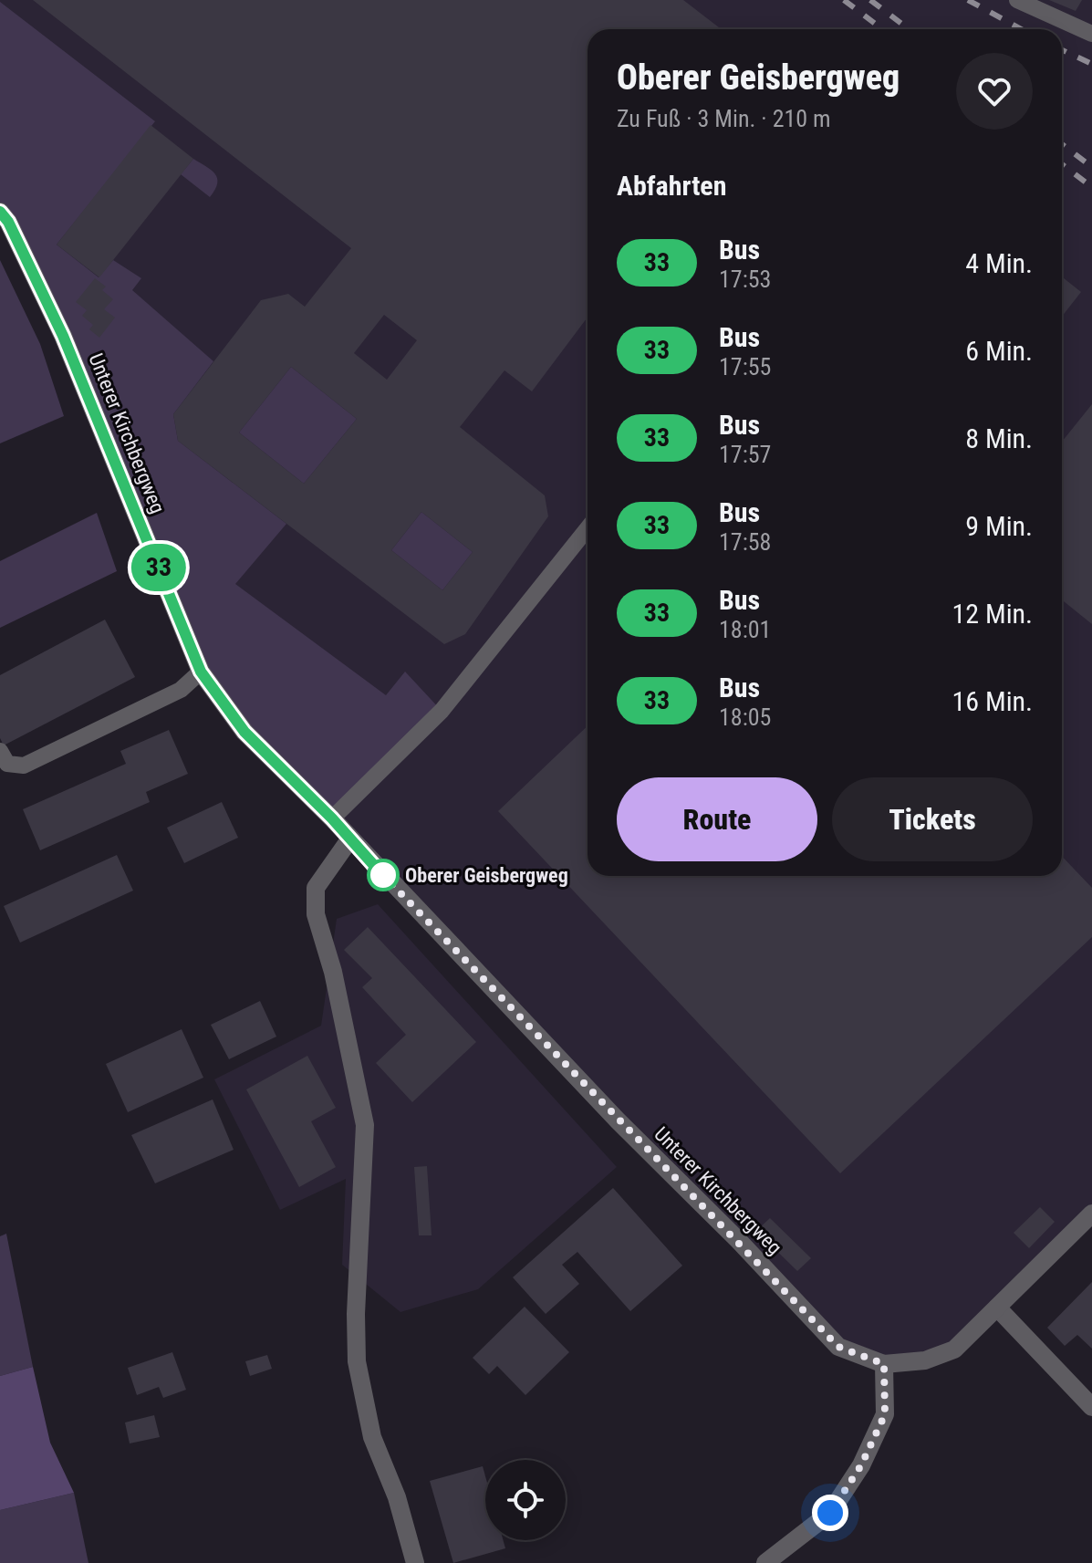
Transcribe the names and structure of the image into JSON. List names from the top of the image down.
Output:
{
  "streets": {
    "street": ["Unterer Kirchbergweg"]
  },
  "places": ["Oberer Geisbergweg"],
  "lines": ["bus line 33"],
  "page": {
    "on_map": "33",
    "heading": [
      ["Oberer Geisbergweg", "Zu Fuß · 3 Min. · 210 m"],
      "Abfahrten"
    ],
    "list": [
      {
        "mark": "33",
        "name": "Bus",
        "note": "17:53",
        "value": "4 Min."
      },
      {
        "mark": "33",
        "name": "Bus",
        "note": "17:55",
        "value": "6 Min."
      },
      {
        "mark": "33",
        "name": "Bus",
        "note": "17:57",
        "value": "8 Min."
      },
      {
        "mark": "33",
        "name": "Bus",
        "note": "17:58",
        "value": "9 Min."
      },
      {
        "mark": "33",
        "name": "Bus",
        "note": "18:01",
        "value": "12 Min."
      },
      {
        "mark": "33",
        "name": "Bus",
        "note": "18:05",
        "value": "16 Min."
      }
    ],
    "buttons": ["Route", "Tickets"]
  }
}
